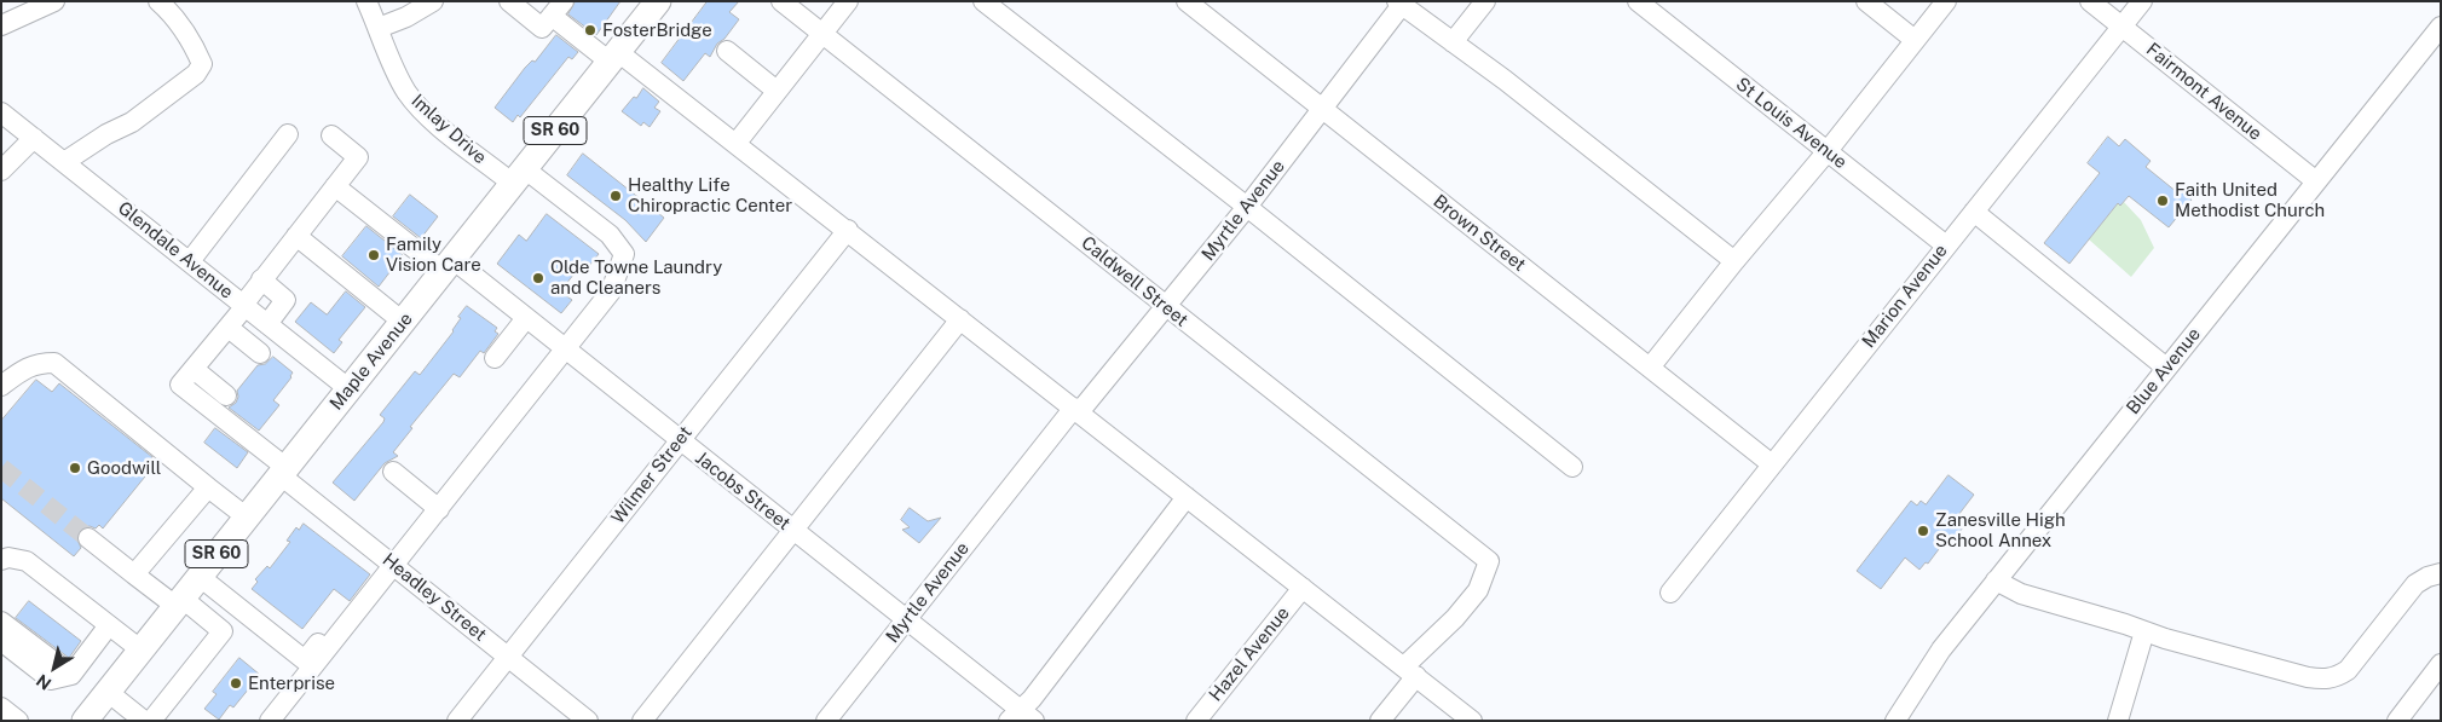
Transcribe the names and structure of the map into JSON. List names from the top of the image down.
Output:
{
  "streets": {
    "main road": ["SR 60", "Maple Avenue"],
    "street": [
      "Fairmont Avenue",
      "St Louis Avenue",
      "Imlay Drive",
      "Myrtle Avenue",
      "Brown Street",
      "Glendale Avenue",
      "Caldwell Street",
      "Marion Avenue",
      "Blue Avenue",
      "Wilmer Street",
      "Jacobs Street",
      "Headley Street",
      "Hazel Avenue"
    ]
  },
  "crossings": [
    ["Fairmont Avenue", "Marion Avenue"],
    ["Fairmont Avenue", "Blue Avenue"],
    ["St Louis Avenue", "Marion Avenue"],
    ["Imlay Drive", "Maple Avenue"],
    ["Imlay Drive", "Jacobs Street"],
    ["Myrtle Avenue", "Brown Street"],
    ["Myrtle Avenue", "Caldwell Street"],
    ["Myrtle Avenue", "Jacobs Street"],
    ["Brown Street", "Marion Avenue"],
    ["Glendale Avenue", "Maple Avenue"],
    ["Maple Avenue", "Jacobs Street"],
    ["Maple Avenue", "Headley Street"],
    ["Wilmer Street", "Jacobs Street"],
    ["Wilmer Street", "Headley Street"]
  ],
  "places": [
    "FosterBridge",
    "Healthy Life Chiropractic Center",
    "Faith United Methodist Church",
    "Family Vision Care",
    "Olde Towne Laundry and Cleaners",
    "Goodwill",
    "Zanesville High School Annex",
    "Enterprise"
  ],
  "north": "bottom left"
}
